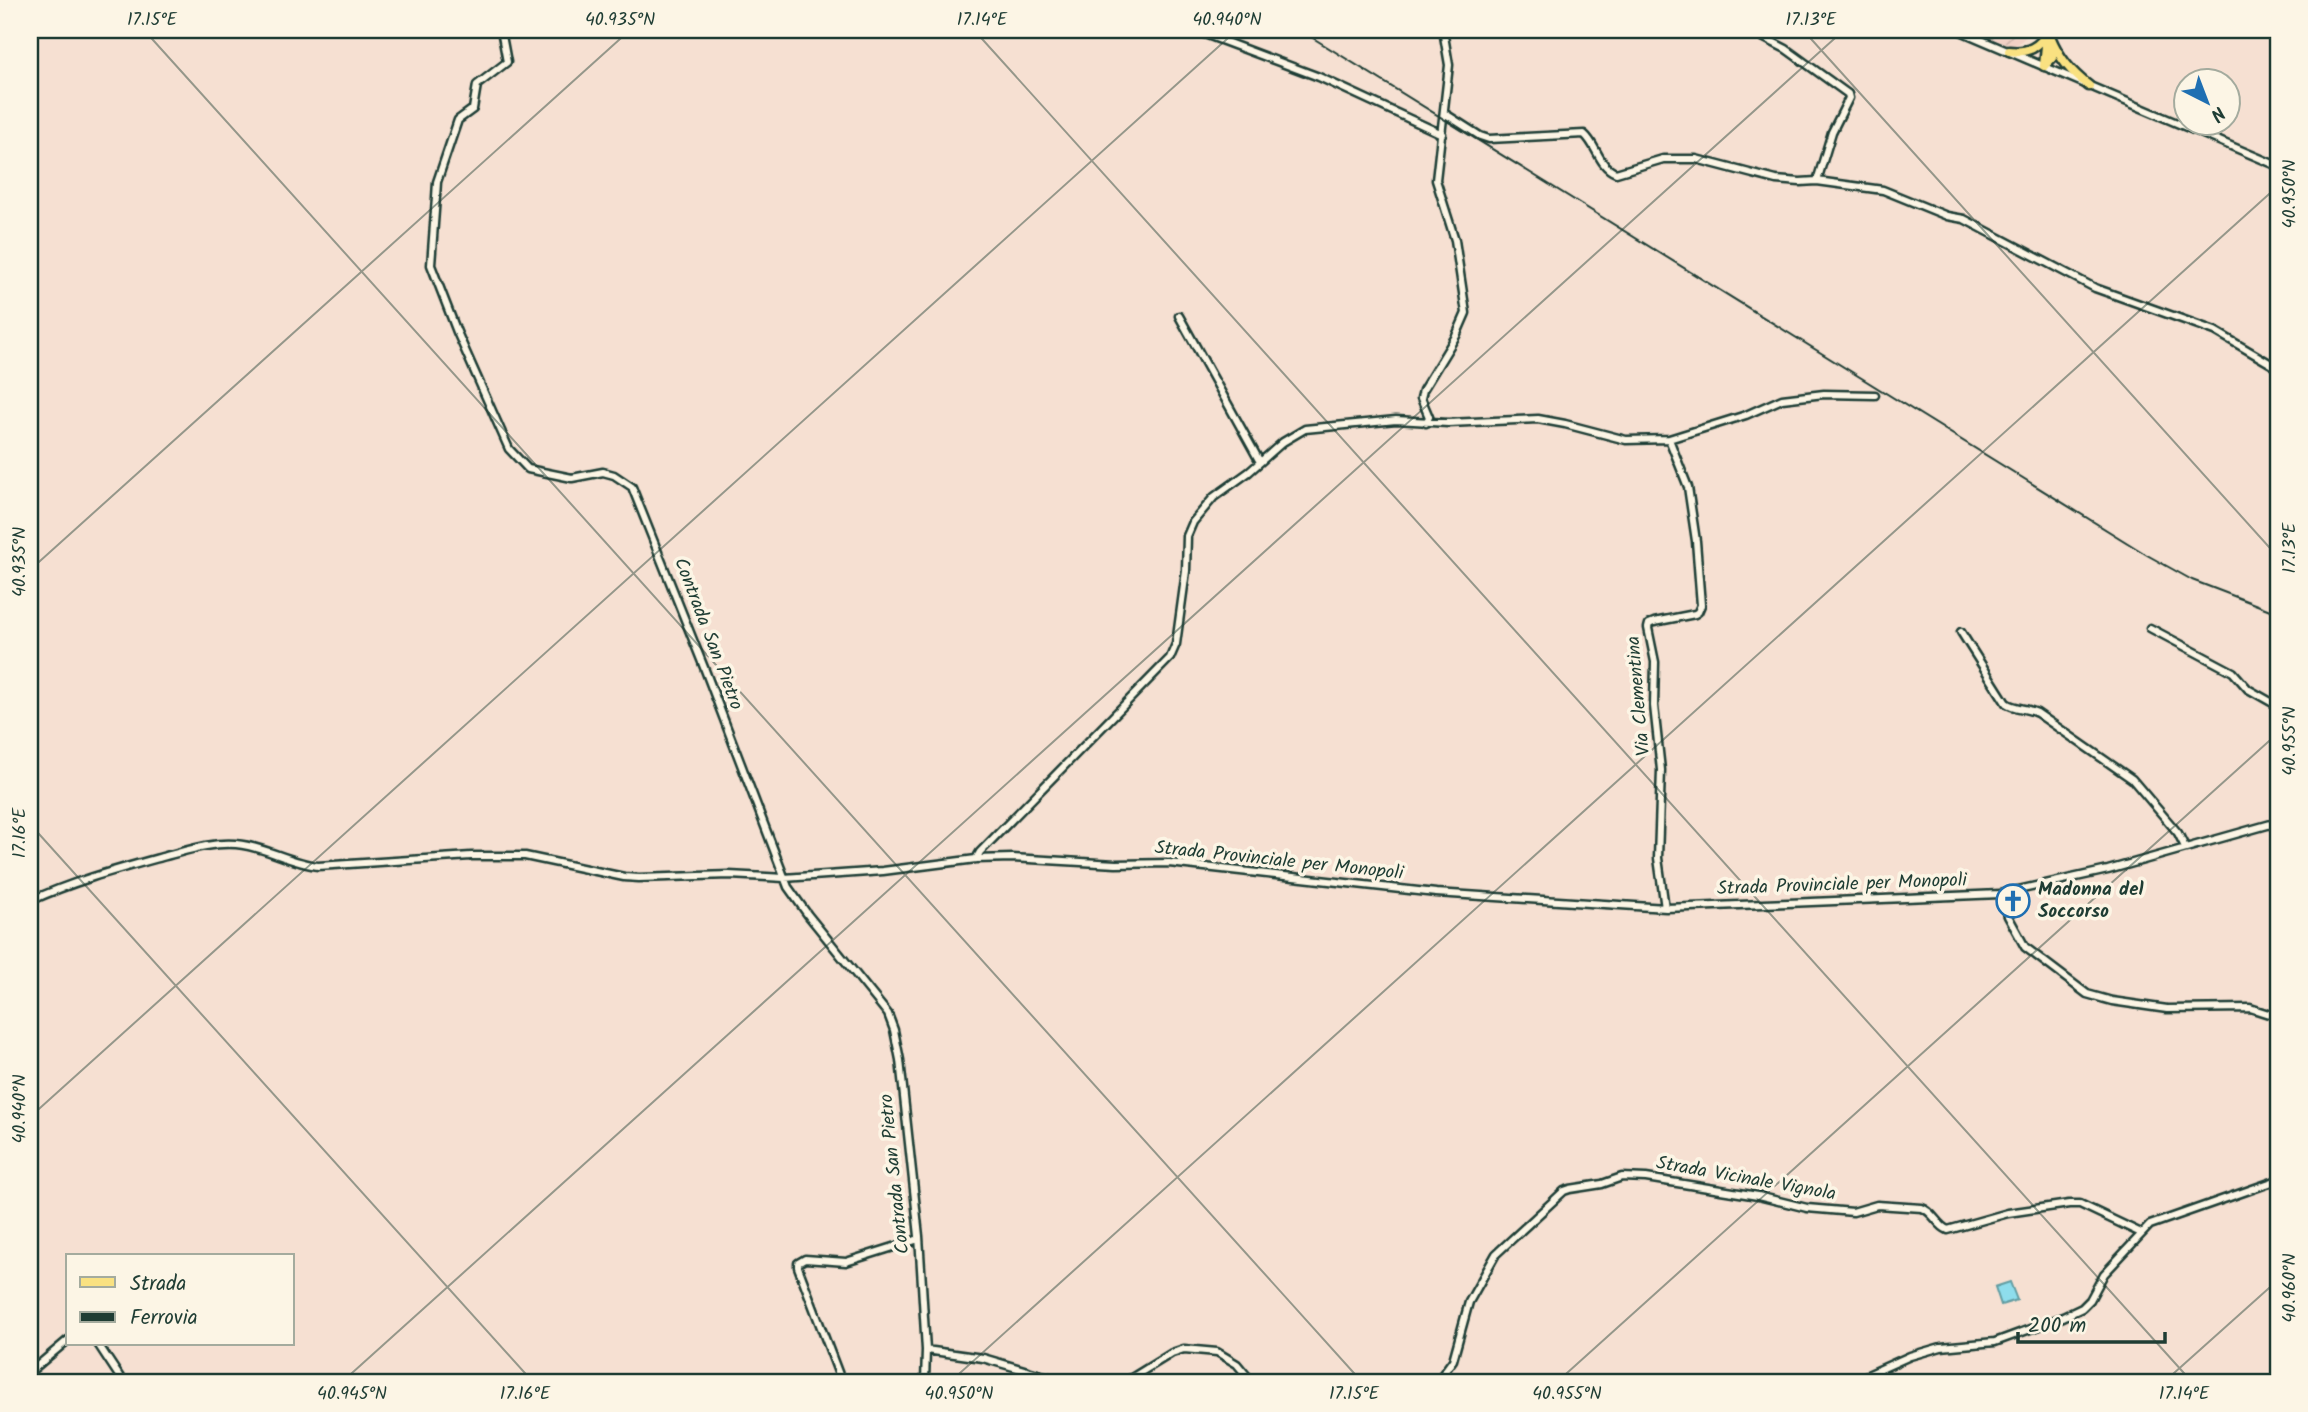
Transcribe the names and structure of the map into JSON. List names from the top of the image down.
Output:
{
  "streets": {
    "street": [
      "Contrada San Pietro",
      "Via Clementina",
      "Strada Provinciale per Monopoli",
      "Strada Vicinale Vignola"
    ]
  },
  "crossings": [
    ["Contrada San Pietro", "Strada Provinciale per Monopoli"],
    ["Via Clementina", "Strada Provinciale per Monopoli"]
  ],
  "places": {
    "church": ["Madonna del Soccorso"]
  },
  "legend": ["Strada", "Ferrovia"],
  "scale_bar": "200 m",
  "north": "bottom right",
  "coordinates": [
    "17.15°E",
    "40.935°N",
    "17.14°E",
    "40.940°N",
    "17.13°E",
    "40.950°N",
    "40.955°N",
    "17.16°E",
    "40.960°N",
    "40.945°N"
  ]
}
